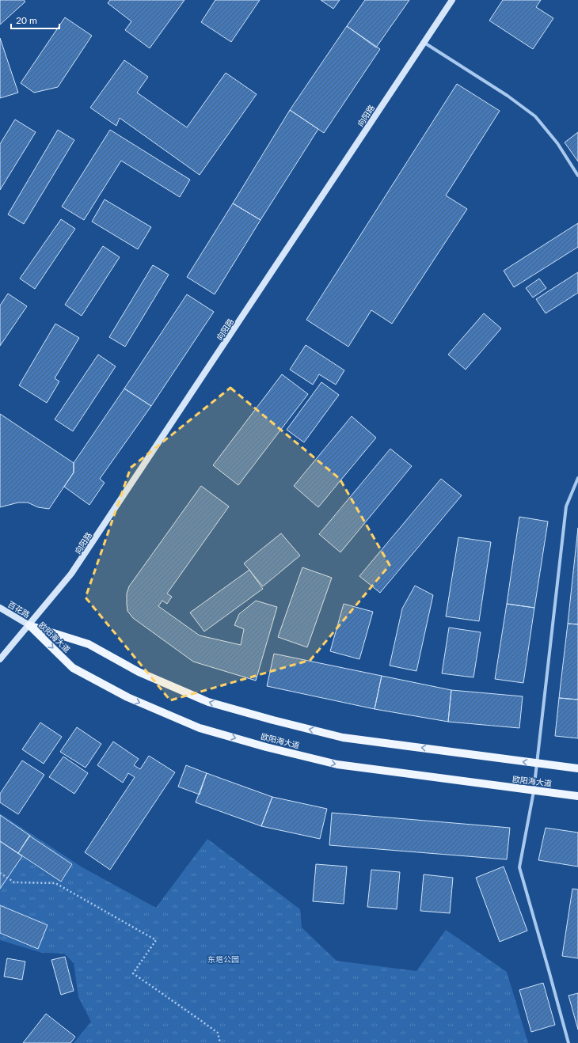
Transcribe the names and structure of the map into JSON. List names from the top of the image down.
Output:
{
  "streets": {
    "main road": ["向阳路", "百花路", "欧阳海大道"]
  },
  "crossings": [
    ["向阳路", "百花路"],
    ["向阳路", "欧阳海大道"],
    ["百花路", "欧阳海大道"]
  ],
  "parks": ["东塔公园"],
  "scale_bar": "20 m"
}
